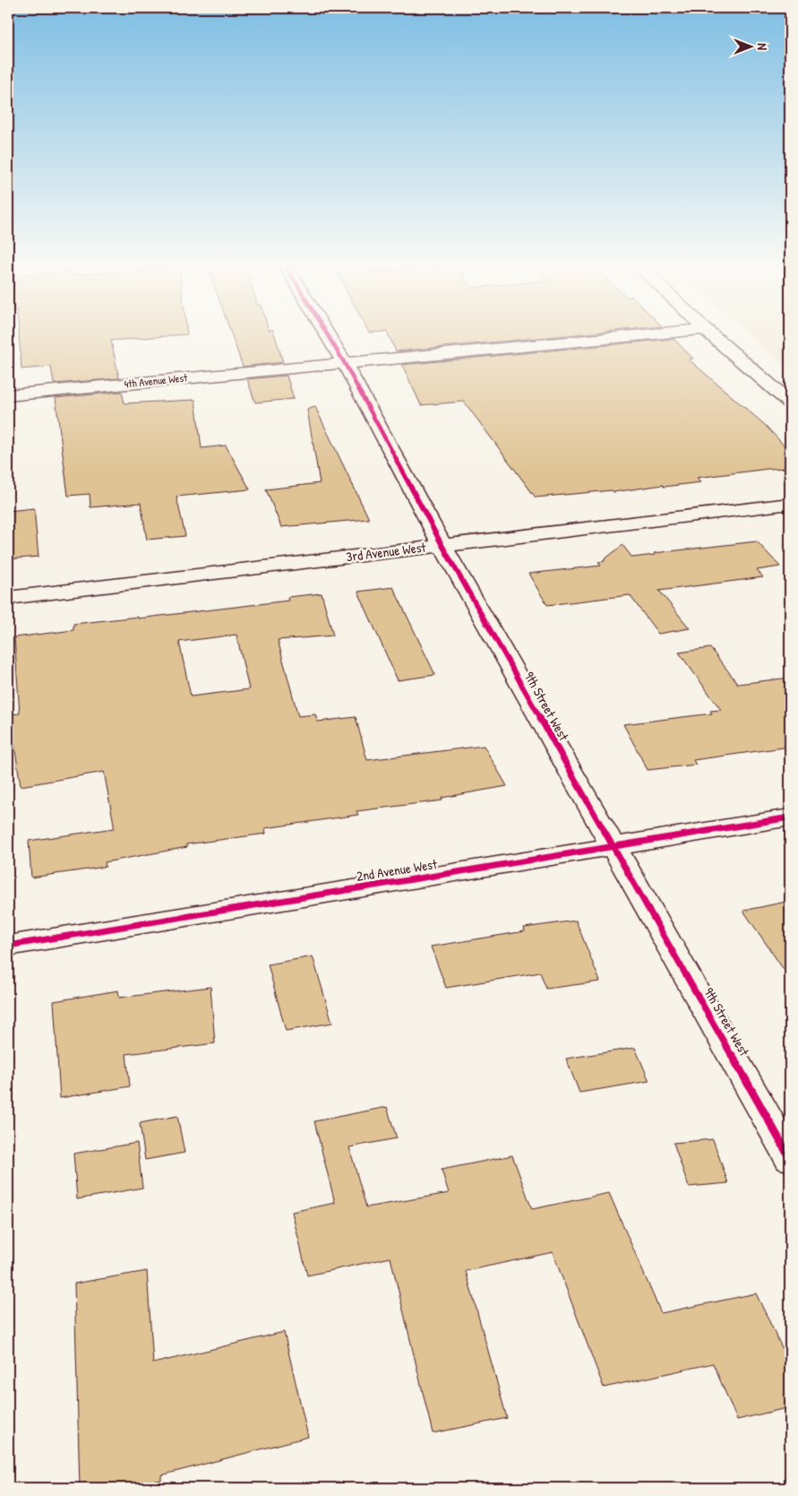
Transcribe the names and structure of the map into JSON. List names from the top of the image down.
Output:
{
  "streets": {
    "street": [
      "4th Avenue West",
      "3rd Avenue West",
      "9th Street West",
      "2nd Avenue West"
    ]
  },
  "crossings": [
    ["4th Avenue West", "9th Street West"],
    ["3rd Avenue West", "9th Street West"],
    ["9th Street West", "2nd Avenue West"]
  ],
  "north": "right"
}
